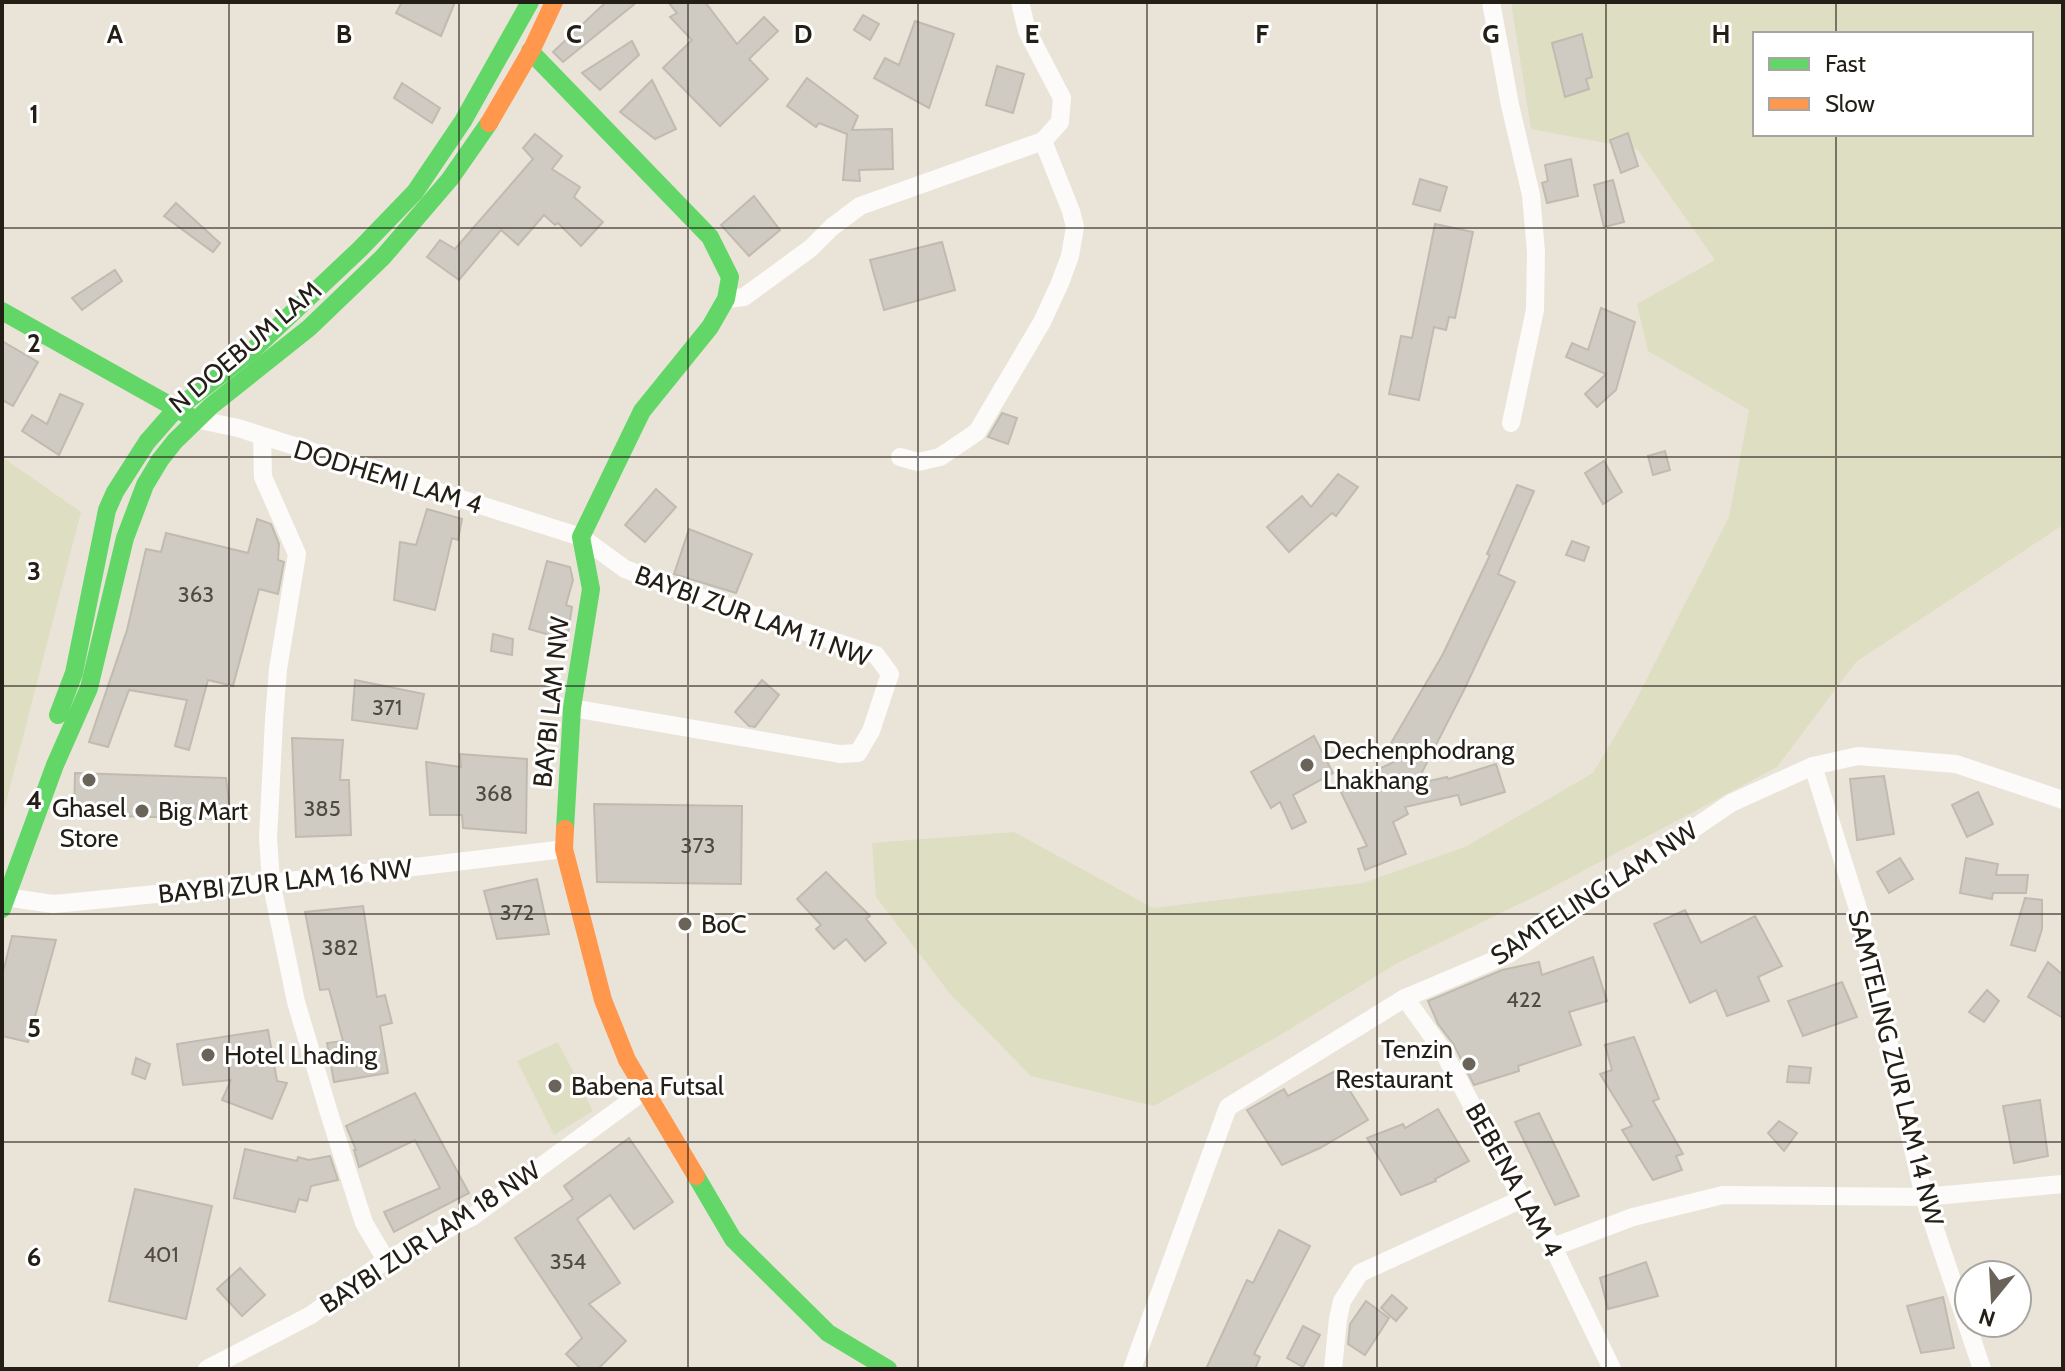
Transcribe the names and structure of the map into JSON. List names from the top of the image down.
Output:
{
  "streets": {
    "main road": ["N DOEBUM LAM", "BAYBI LAM NW"],
    "street": [
      "DODHEMI LAM 4",
      "BAYBI ZUR LAM 11 NW",
      "BAYBI ZUR LAM 16 NW",
      "SAMTELING LAM NW",
      "SAMTELING ZUR LAM 14 NW",
      "BEBENA LAM 4",
      "BAYBI ZUR LAM 18 NW"
    ]
  },
  "crossings": [
    ["N DOEBUM LAM", "DODHEMI LAM 4"],
    ["N DOEBUM LAM", "BAYBI ZUR LAM 16 NW"],
    ["DODHEMI LAM 4", "BAYBI ZUR LAM 11 NW"],
    ["DODHEMI LAM 4", "BAYBI LAM NW"],
    ["BAYBI ZUR LAM 11 NW", "BAYBI LAM NW"],
    ["BAYBI LAM NW", "BAYBI ZUR LAM 16 NW"],
    ["BAYBI LAM NW", "BAYBI ZUR LAM 18 NW"],
    ["SAMTELING LAM NW", "SAMTELING ZUR LAM 14 NW"],
    ["SAMTELING LAM NW", "BEBENA LAM 4"]
  ],
  "places": [
    "Dechenphodrang Lhakhang",
    "Ghasel Store",
    "Big Mart",
    "BoC",
    "Hotel Lhading",
    "Tenzin Restaurant",
    "Babena Futsal"
  ],
  "house_numbers": [
    "363",
    "371",
    "368",
    "385",
    "373",
    "372",
    "382",
    "422",
    "401",
    "354"
  ],
  "legend": ["Fast", "Slow"],
  "north": "bottom",
  "grid": {
    "columns": [
      "A",
      "B",
      "C",
      "D",
      "E",
      "F",
      "G",
      "H"
    ],
    "rows": [
      "1",
      "2",
      "3",
      "4",
      "5",
      "6"
    ]
  }
}
